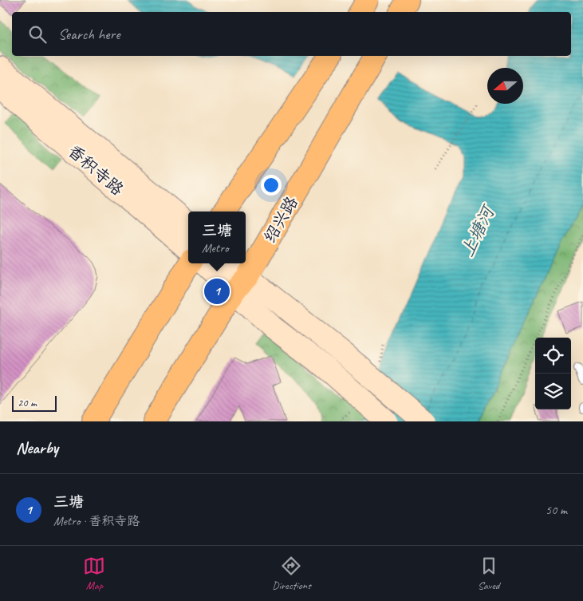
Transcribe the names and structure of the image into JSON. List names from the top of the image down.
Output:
{
  "streets": {
    "main road": ["香积寺路", "绍兴路"]
  },
  "water": ["上塘河"],
  "scale_bar": "20 m",
  "north": "left",
  "page": {
    "search": "Search here",
    "popup": ["三塘", "Metro"],
    "pins": "1",
    "scale": "20 m",
    "heading": "Nearby",
    "list": [
      {
        "mark": "1",
        "name": "三塘",
        "note": "Metro · 香积寺路",
        "value": "50 m"
      }
    ],
    "nav": ["Map", "Directions", "Saved"]
  }
}
